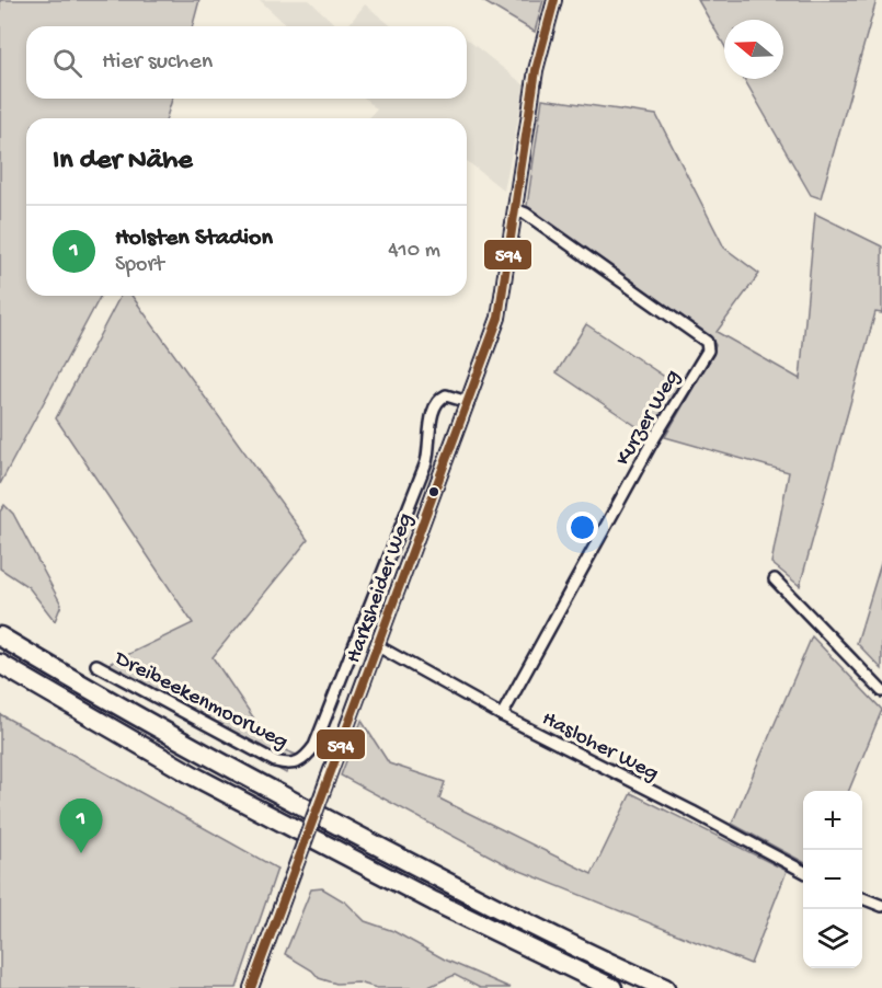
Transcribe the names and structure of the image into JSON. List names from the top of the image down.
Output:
{
  "streets": {
    "main road": ["Harksheider Weg"],
    "street": ["Kurzer Weg", "Dreibeekenmoorweg", "Hasloher Weg"]
  },
  "crossings": [
    ["Kurzer Weg", "Harksheider Weg"],
    ["Kurzer Weg", "Hasloher Weg"],
    ["Harksheider Weg", "Dreibeekenmoorweg"],
    ["Harksheider Weg", "Hasloher Weg"]
  ],
  "lines": ["transit line 594"],
  "north": "left",
  "page": {
    "search": "Hier suchen",
    "heading": "In der Nähe",
    "list": [
      {
        "mark": "1",
        "name": "Holsten Stadion",
        "note": "Sport",
        "value": "410 m"
      }
    ],
    "map_buttons": ["+", "−"],
    "pins": "1"
  }
}
